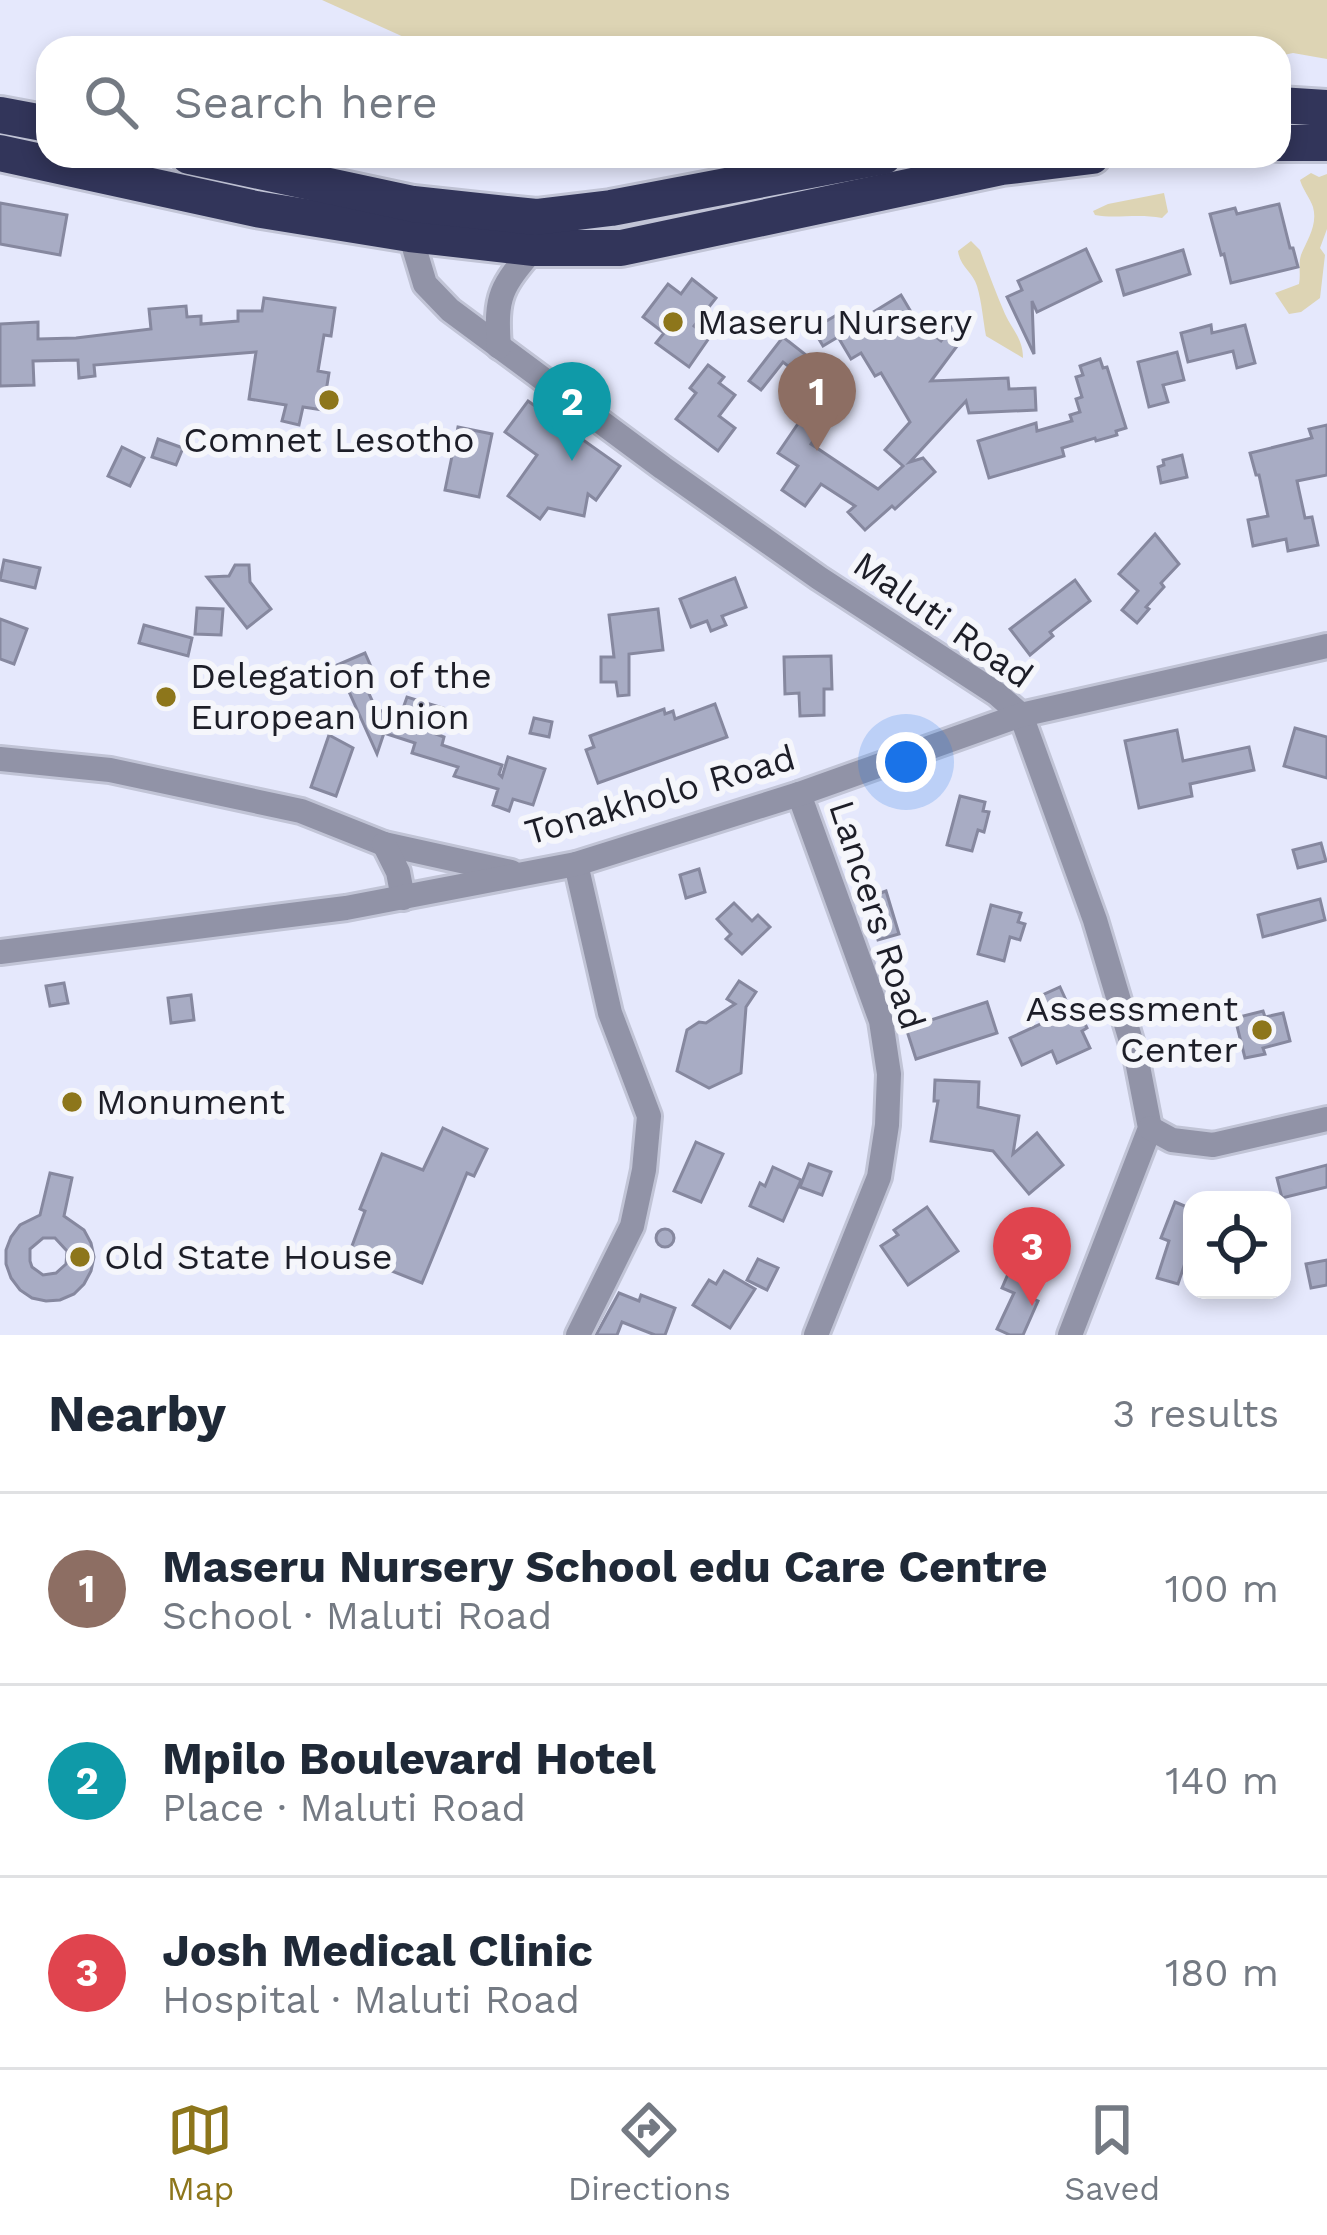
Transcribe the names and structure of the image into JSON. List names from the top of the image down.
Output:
{
  "streets": {
    "street": ["Maluti Road", "Tonakholo Road", "Lancers Road"]
  },
  "crossings": [
    ["Maluti Road", "Tonakholo Road"],
    ["Tonakholo Road", "Lancers Road"]
  ],
  "places": [
    "Maseru Nursery",
    "Comnet Lesotho",
    "Delegation of the European Union",
    "Assessment Center",
    "Monument",
    "Old State House"
  ],
  "page": {
    "search": "Search here",
    "pins": ["1", "2", "3"],
    "heading": ["Nearby", "3 results"],
    "list": [
      {
        "mark": "1",
        "name": "Maseru Nursery School edu Care Centre",
        "note": "School · Maluti Road",
        "value": "100 m"
      },
      {
        "mark": "2",
        "name": "Mpilo Boulevard Hotel",
        "note": "Place · Maluti Road",
        "value": "140 m"
      },
      {
        "mark": "3",
        "name": "Josh Medical Clinic",
        "note": "Hospital · Maluti Road",
        "value": "180 m"
      }
    ],
    "nav": ["Map", "Directions", "Saved"]
  }
}
